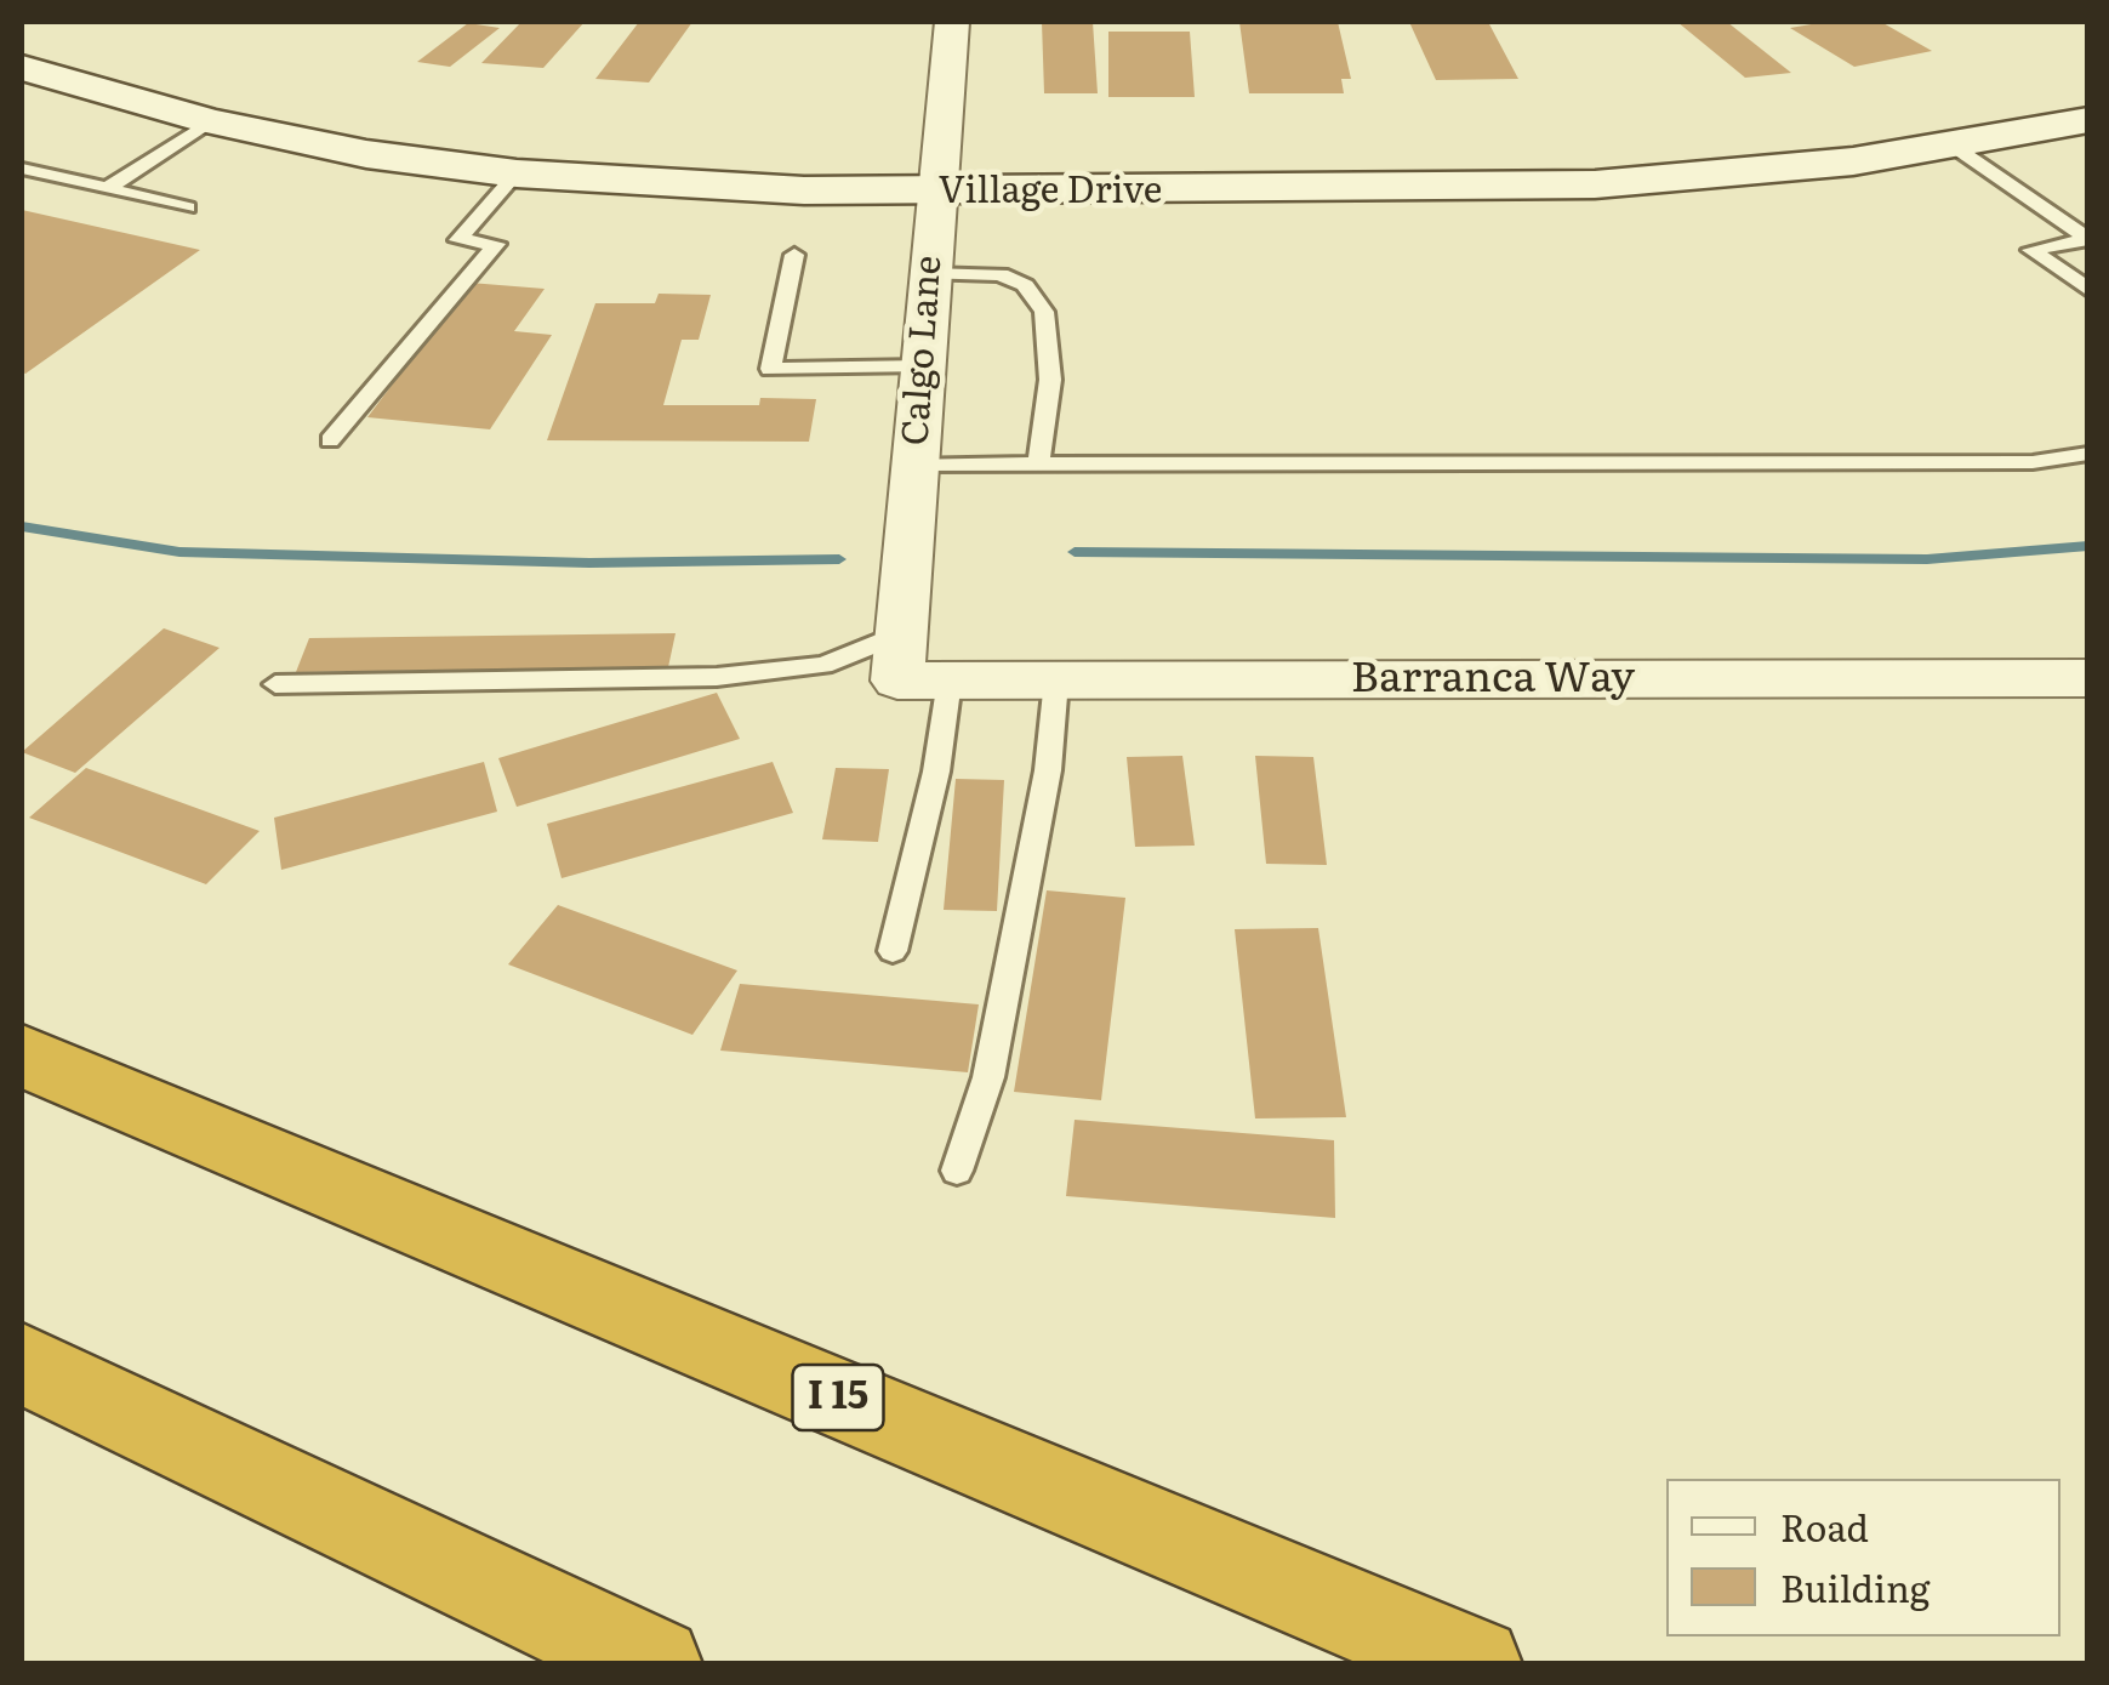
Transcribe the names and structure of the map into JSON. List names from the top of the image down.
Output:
{
  "streets": {
    "highway": ["I 15"],
    "main road": ["Village Drive"],
    "street": ["Calgo Lane", "Barranca Way"]
  },
  "crossings": [
    ["Village Drive", "Calgo Lane"],
    ["Calgo Lane", "Barranca Way"]
  ],
  "legend": ["Road", "Building"]
}
